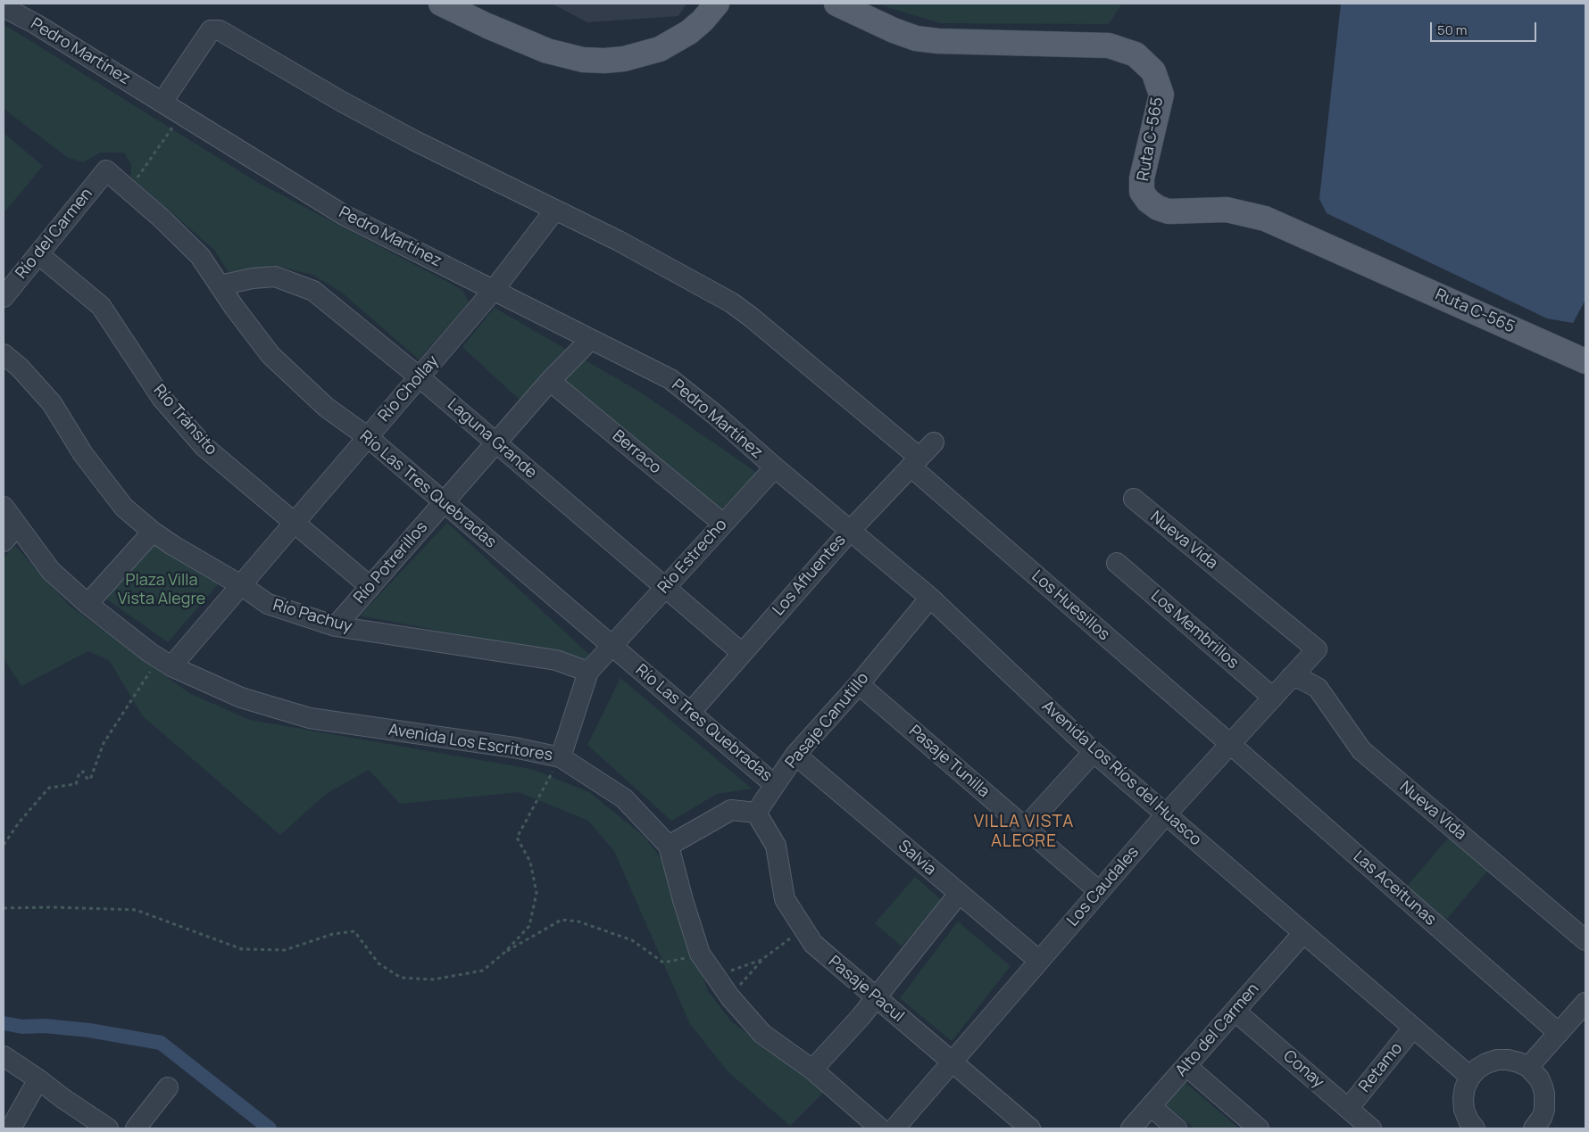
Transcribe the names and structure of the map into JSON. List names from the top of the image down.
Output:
{
  "streets": {
    "main road": ["Ruta C-565"],
    "street": [
      "Pedro Martínez",
      "Río del Carmen",
      "Río Chollay",
      "Río Tránsito",
      "Laguna Grande",
      "Berraco",
      "Río Las Tres Quebradas",
      "Nueva Vida",
      "Río Estrecho",
      "Río Potrerillos",
      "Los Afluentes",
      "Los Huesillos",
      "Río Pachuy",
      "Los Membrillos",
      "Pasaje Canutillo",
      "Avenida Los Escritores",
      "Pasaje Tunilla",
      "Avenida Los Ríos del Huasco",
      "Salvia",
      "Los Caudales",
      "Las Aceitunas",
      "Pasaje Pacul",
      "Alto del Carmen",
      "Retamo",
      "Conay"
    ]
  },
  "crossings": [
    ["Pedro Martínez", "Río Chollay"],
    ["Pedro Martínez", "Río Estrecho"],
    ["Pedro Martínez", "Río Potrerillos"],
    ["Pedro Martínez", "Los Huesillos"],
    ["Pedro Martínez", "Avenida Los Ríos del Huasco"],
    ["Río del Carmen", "Río Tránsito"],
    ["Río del Carmen", "Río Las Tres Quebradas"],
    ["Río Chollay", "Río Tránsito"],
    ["Río Chollay", "Laguna Grande"],
    ["Río Chollay", "Río Las Tres Quebradas"],
    ["Río Chollay", "Los Huesillos"],
    ["Río Chollay", "Río Pachuy"],
    ["Río Chollay", "Avenida Los Escritores"],
    ["Río Tránsito", "Río Potrerillos"],
    ["Laguna Grande", "Río Las Tres Quebradas"],
    ["Laguna Grande", "Río Estrecho"],
    ["Laguna Grande", "Río Potrerillos"],
    ["Laguna Grande", "Los Afluentes"],
    ["Berraco", "Río Estrecho"],
    ["Berraco", "Río Potrerillos"],
    ["Río Las Tres Quebradas", "Río Estrecho"],
    ["Río Las Tres Quebradas", "Río Potrerillos"],
    ["Río Las Tres Quebradas", "Los Afluentes"],
    ["Río Las Tres Quebradas", "Pasaje Canutillo"],
    ["Nueva Vida", "Los Caudales"],
    ["Río Estrecho", "Avenida Los Ríos del Huasco"],
    ["Río Potrerillos", "Río Pachuy"],
    ["Los Afluentes", "Los Huesillos"],
    ["Los Afluentes", "Avenida Los Ríos del Huasco"],
    ["Los Huesillos", "Los Caudales"],
    ["Los Huesillos", "Las Aceitunas"],
    ["Los Membrillos", "Los Caudales"],
    ["Pasaje Canutillo", "Pasaje Tunilla"],
    ["Pasaje Canutillo", "Avenida Los Ríos del Huasco"],
    ["Pasaje Canutillo", "Salvia"],
    ["Pasaje Canutillo", "Pasaje Pacul"],
    ["Pasaje Tunilla", "Los Caudales"],
    ["Avenida Los Ríos del Huasco", "Los Caudales"],
    ["Avenida Los Ríos del Huasco", "Alto del Carmen"],
    ["Avenida Los Ríos del Huasco", "Retamo"],
    ["Salvia", "Los Caudales"],
    ["Los Caudales", "Las Aceitunas"],
    ["Los Caudales", "Pasaje Pacul"],
    ["Alto del Carmen", "Conay"],
    ["Retamo", "Conay"]
  ],
  "districts": ["VILLA VISTA ALEGRE"],
  "parks": ["Plaza Villa Vista Alegre"],
  "scale_bar": "50 m"
}
